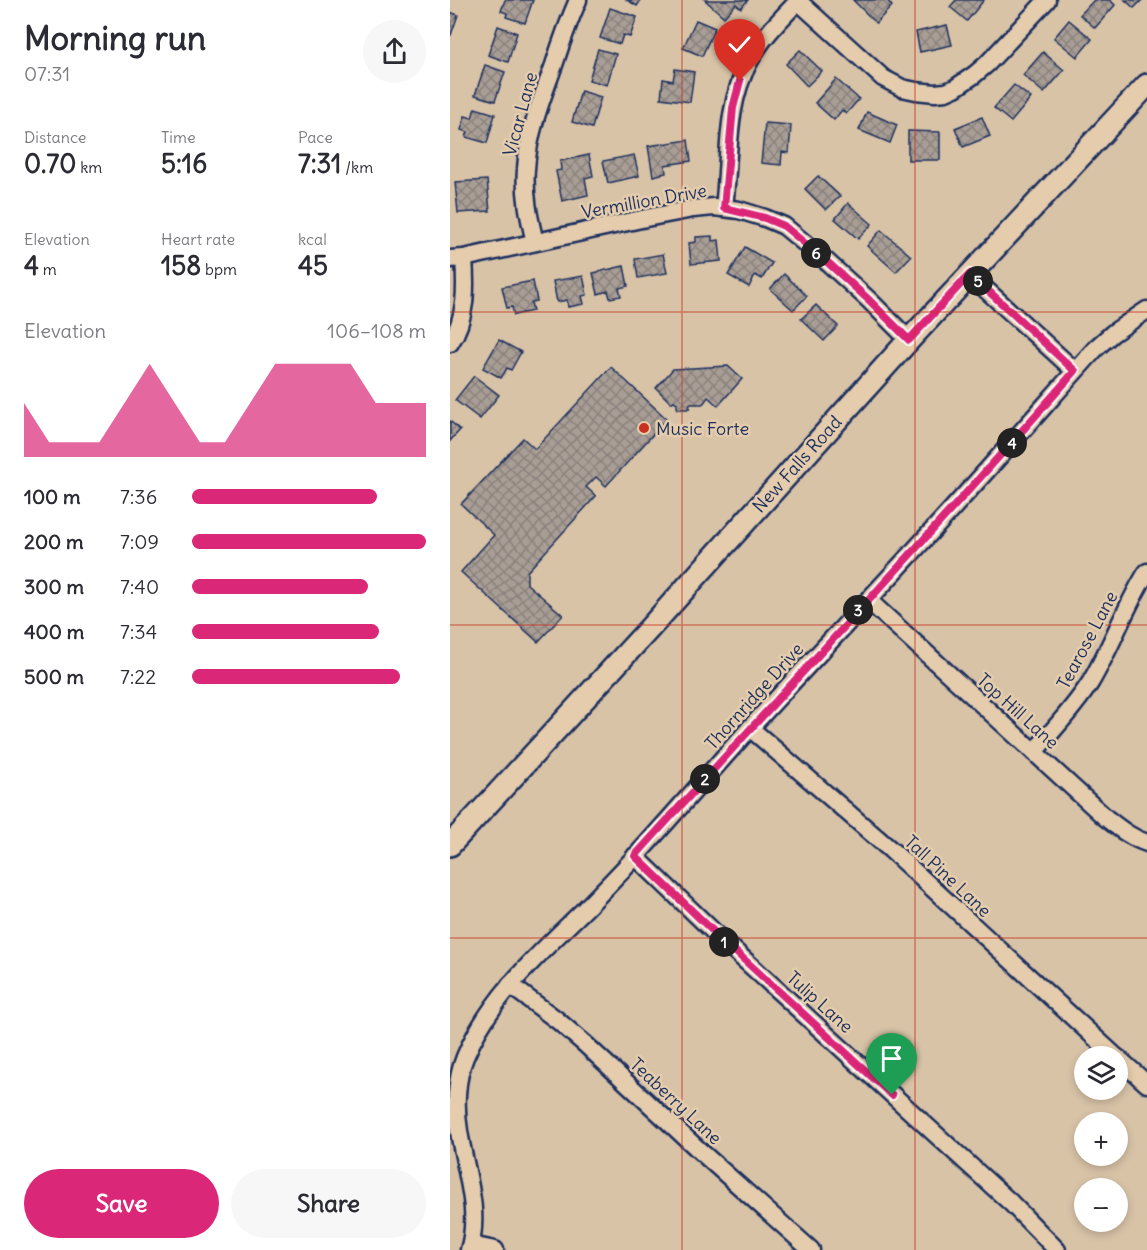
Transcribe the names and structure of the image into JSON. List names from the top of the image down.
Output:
{
  "streets": {
    "main road": ["New Falls Road"],
    "street": [
      "Vicar Lane",
      "Vermillion Drive",
      "Tearose Lane",
      "Thornridge Drive",
      "Top Hill Lane",
      "Tall Pine Lane",
      "Tulip Lane",
      "Teaberry Lane"
    ]
  },
  "crossings": [
    ["Vicar Lane", "Vermillion Drive"],
    ["Vermillion Drive", "New Falls Road"],
    ["Tearose Lane", "Top Hill Lane"],
    ["Thornridge Drive", "Top Hill Lane"],
    ["Thornridge Drive", "Tall Pine Lane"],
    ["Thornridge Drive", "Tulip Lane"],
    ["Thornridge Drive", "Teaberry Lane"]
  ],
  "places": ["Music Forte"],
  "page": {
    "heading": ["Morning run", "07:31"],
    "stats": [
      ["Distance", "0.70 km"],
      ["Time", "5:16"],
      ["Pace", "7:31 /km"],
      ["Elevation", "4 m"],
      ["Heart rate", "158 bpm"],
      ["kcal", "45"]
    ],
    "pins": [
      "6",
      "5",
      "4",
      "3",
      "2",
      "1"
    ],
    "chart": ["Elevation", "106–108 m"],
    "list": [
      {
        "name": "100 m",
        "note": "7:36"
      },
      {
        "name": "200 m",
        "note": "7:09"
      },
      {
        "name": "300 m",
        "note": "7:40"
      },
      {
        "name": "400 m",
        "note": "7:34"
      },
      {
        "name": "500 m",
        "note": "7:22"
      }
    ],
    "map_buttons": ["+", "−"],
    "buttons": ["Save", "Share"]
  }
}
